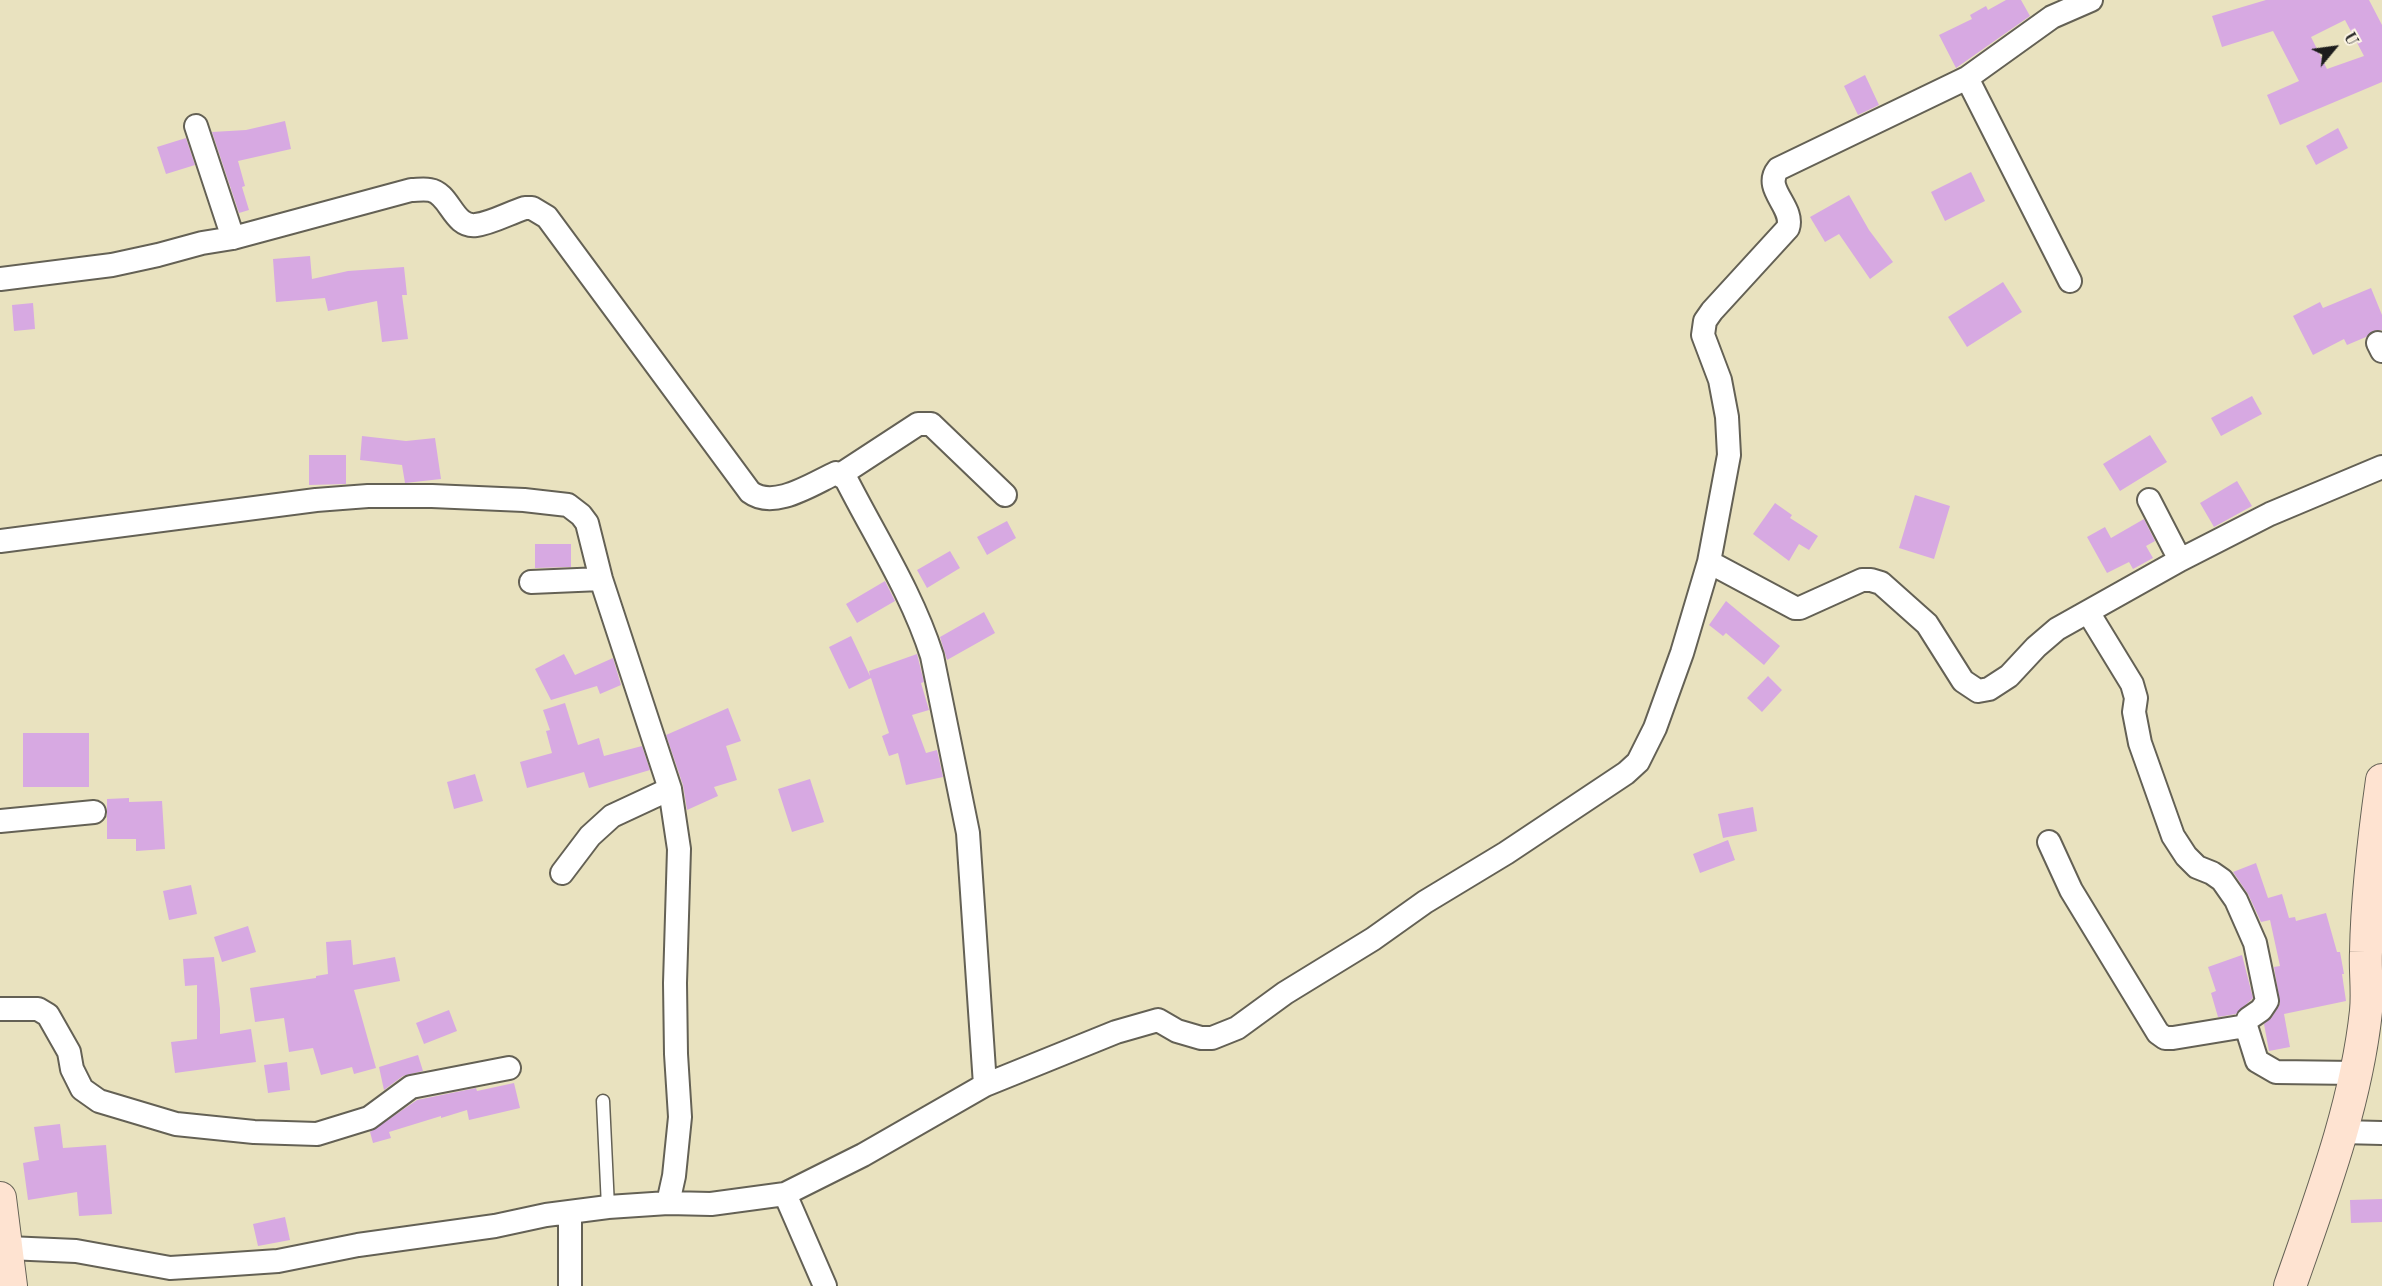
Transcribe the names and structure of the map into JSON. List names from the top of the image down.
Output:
{
  "north": "top right"
}
